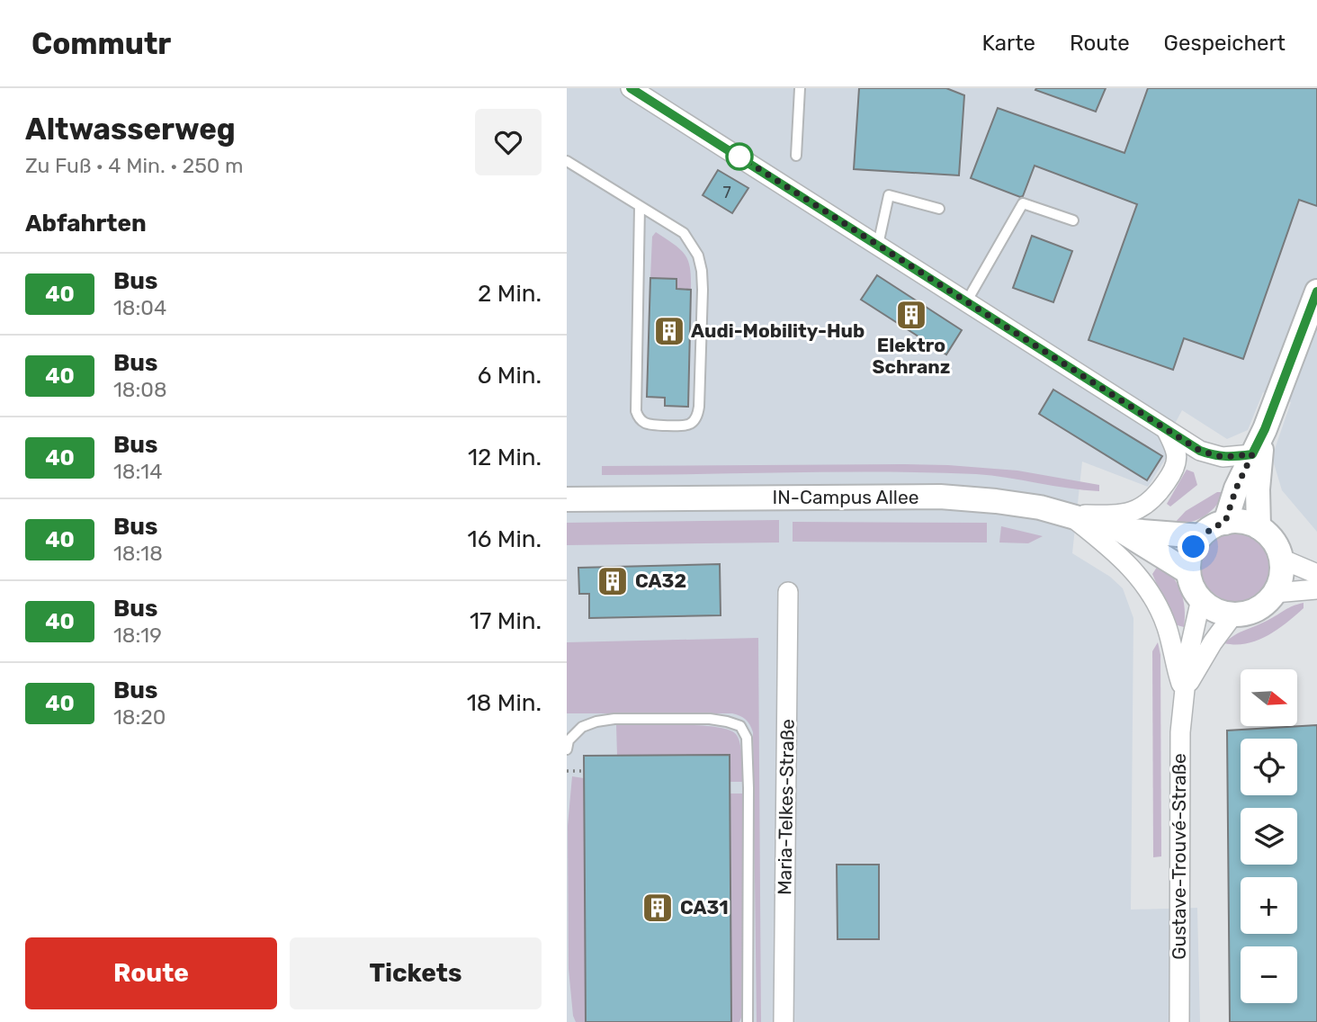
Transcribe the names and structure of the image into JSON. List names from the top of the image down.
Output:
{
  "streets": {
    "street": ["IN-Campus Allee", "Maria-Telkes-Straße", "Gustave-Trouvé-Straße"]
  },
  "crossings": [
    ["IN-Campus Allee", "Gustave-Trouvé-Straße"]
  ],
  "places": {
    "building": [
      "Elektro Schranz",
      "Audi-Mobility-Hub",
      "CA32",
      "CA31"
    ]
  },
  "lines": ["bus line 40"],
  "house_numbers": ["7"],
  "north": "right",
  "page": {
    "header": "Commutr",
    "nav": ["Karte", "Route", "Gespeichert"],
    "heading": [
      ["Altwasserweg", "Zu Fuß · 4 Min. · 250 m"],
      "Abfahrten"
    ],
    "list": [
      {
        "mark": "40",
        "name": "Bus",
        "note": "18:04",
        "value": "2 Min."
      },
      {
        "mark": "40",
        "name": "Bus",
        "note": "18:08",
        "value": "6 Min."
      },
      {
        "mark": "40",
        "name": "Bus",
        "note": "18:14",
        "value": "12 Min."
      },
      {
        "mark": "40",
        "name": "Bus",
        "note": "18:18",
        "value": "16 Min."
      },
      {
        "mark": "40",
        "name": "Bus",
        "note": "18:19",
        "value": "17 Min."
      },
      {
        "mark": "40",
        "name": "Bus",
        "note": "18:20",
        "value": "18 Min."
      }
    ],
    "map_buttons": ["+", "−"],
    "buttons": ["Route", "Tickets"]
  }
}
